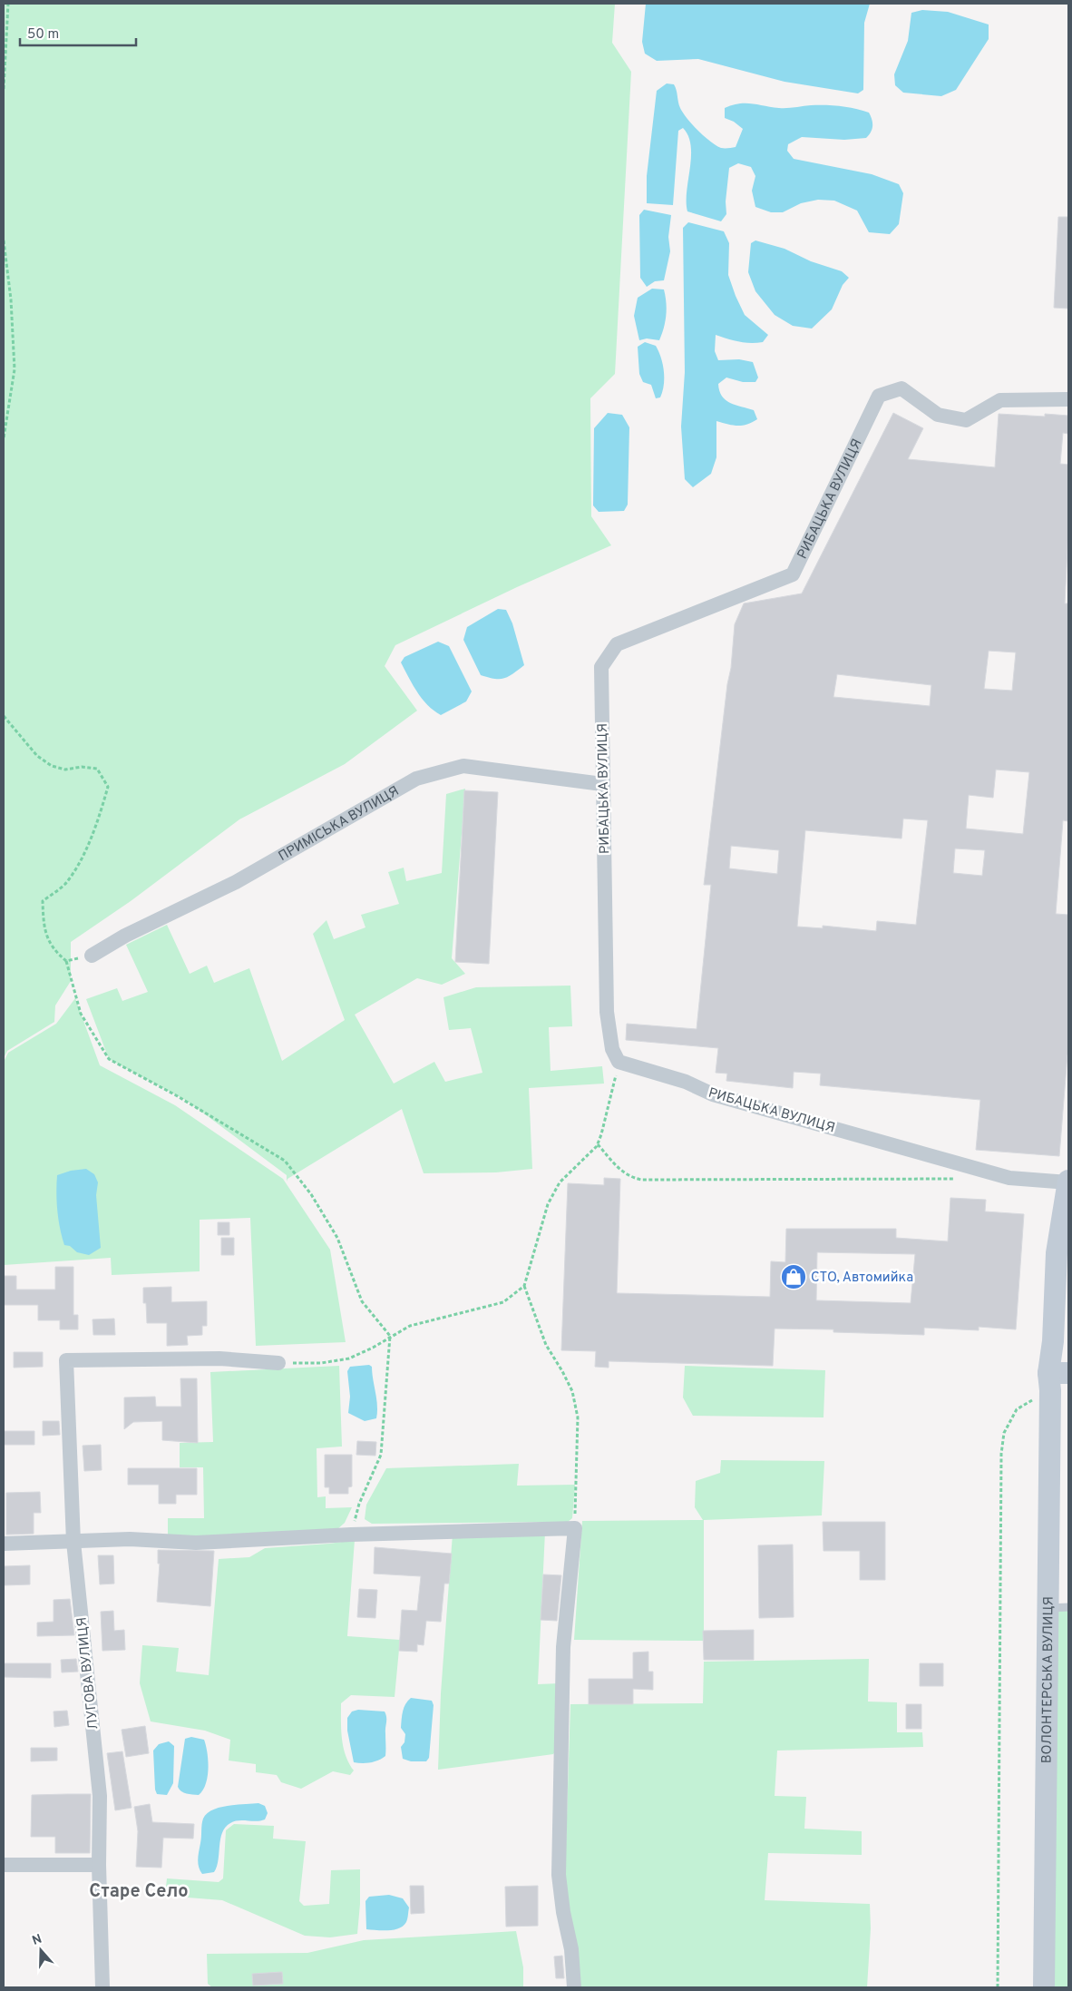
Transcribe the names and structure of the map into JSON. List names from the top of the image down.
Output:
{
  "streets": {
    "street": [
      "РИБАЦЬКА ВУЛИЦЯ",
      "ПРИМІСЬКА ВУЛИЦЯ",
      "ЛУГОВА ВУЛИЦЯ",
      "ВОЛОНТЕРСЬКА ВУЛИЦЯ"
    ]
  },
  "crossings": [
    ["РИБАЦЬКА ВУЛИЦЯ", "ПРИМІСЬКА ВУЛИЦЯ"],
    ["РИБАЦЬКА ВУЛИЦЯ", "ВОЛОНТЕРСЬКА ВУЛИЦЯ"]
  ],
  "districts": ["Старе Село"],
  "places": {
    "shop": ["СТО, Автомийка"]
  },
  "scale_bar": "50 m",
  "north": "top"
}
